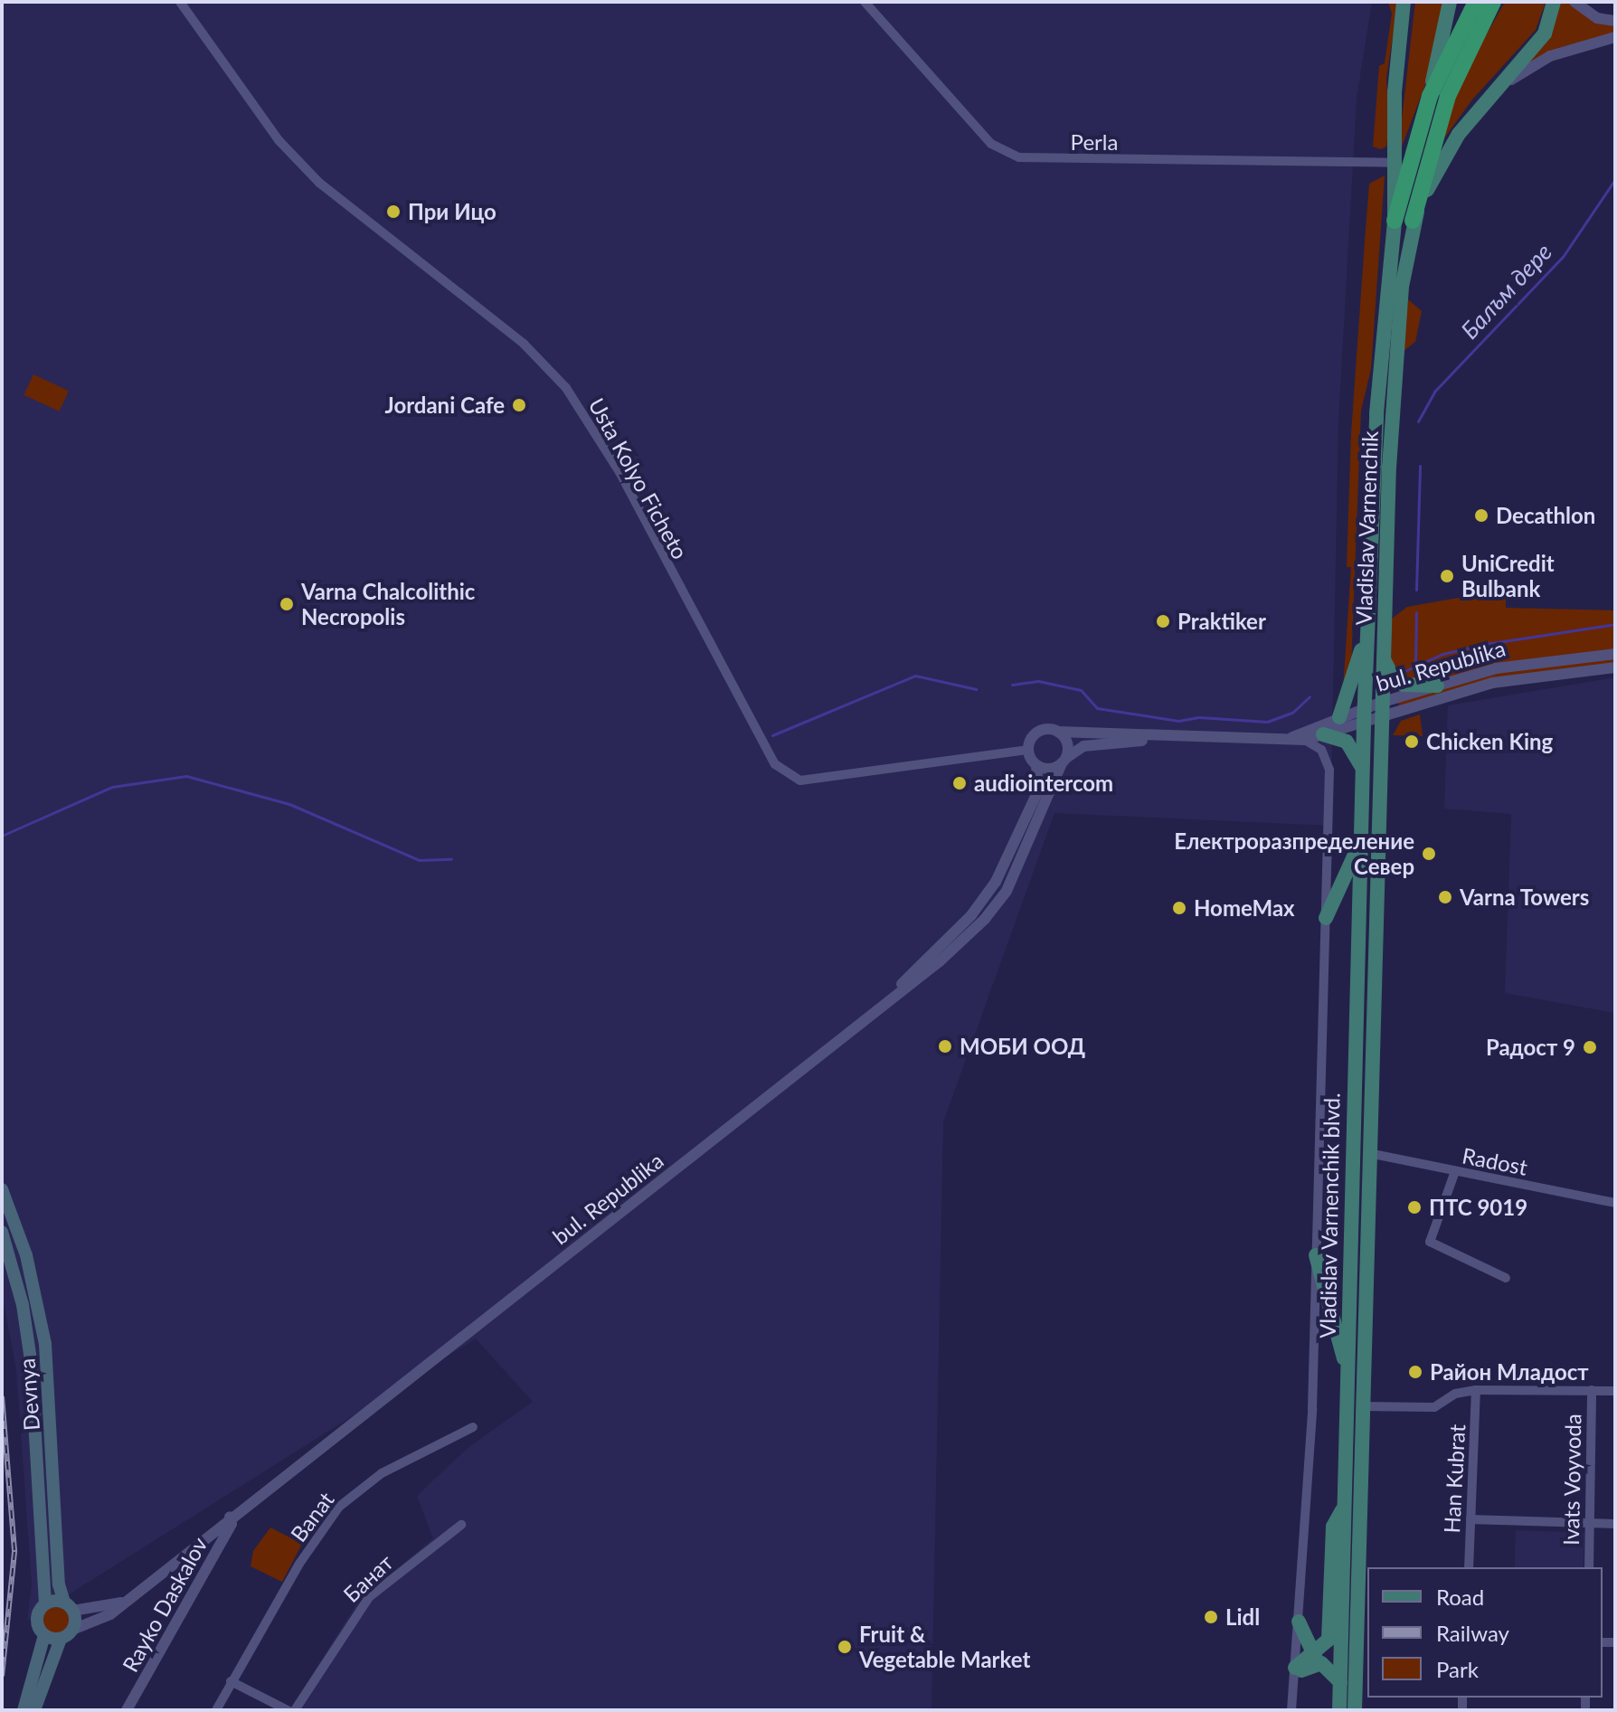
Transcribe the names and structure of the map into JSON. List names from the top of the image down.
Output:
{
  "streets": {
    "main road": ["Vladislav Varnenchik", "Vladislav Varnenchik blvd.", "Devnya"],
    "street": [
      "Perla",
      "Usta Kolyo Ficheto",
      "bul. Republika",
      "Radost",
      "Han Kubrat",
      "Ivats Voyvoda",
      "Banat",
      "Банат",
      "Rayko Daskalov"
    ]
  },
  "crossings": [
    ["Perla", "Vladislav Varnenchik"],
    ["Usta Kolyo Ficheto", "bul. Republika"],
    ["Vladislav Varnenchik", "bul. Republika"],
    ["Vladislav Varnenchik", "Radost"],
    ["Vladislav Varnenchik", "Vladislav Varnenchik blvd."],
    ["bul. Republika", "Vladislav Varnenchik blvd."],
    ["bul. Republika", "Devnya"],
    ["bul. Republika", "Rayko Daskalov"],
    ["Radost", "Vladislav Varnenchik blvd."]
  ],
  "water": ["Балъм дере"],
  "places": [
    "При Ицо",
    "Jordani Cafe",
    "Decathlon",
    "UniCredit Bulbank",
    "Varna Chalcolithic Necropolis",
    "Praktiker",
    "Chicken King",
    "audiointercom",
    "Електроразпределение Север",
    "Varna Towers",
    "HomeMax",
    "МОБИ ООД",
    "Радост 9",
    "ПТС 9019",
    "Район Младост",
    "Lidl",
    "Fruit & Vegetable Market"
  ],
  "legend": ["Road", "Railway", "Park"]
}
